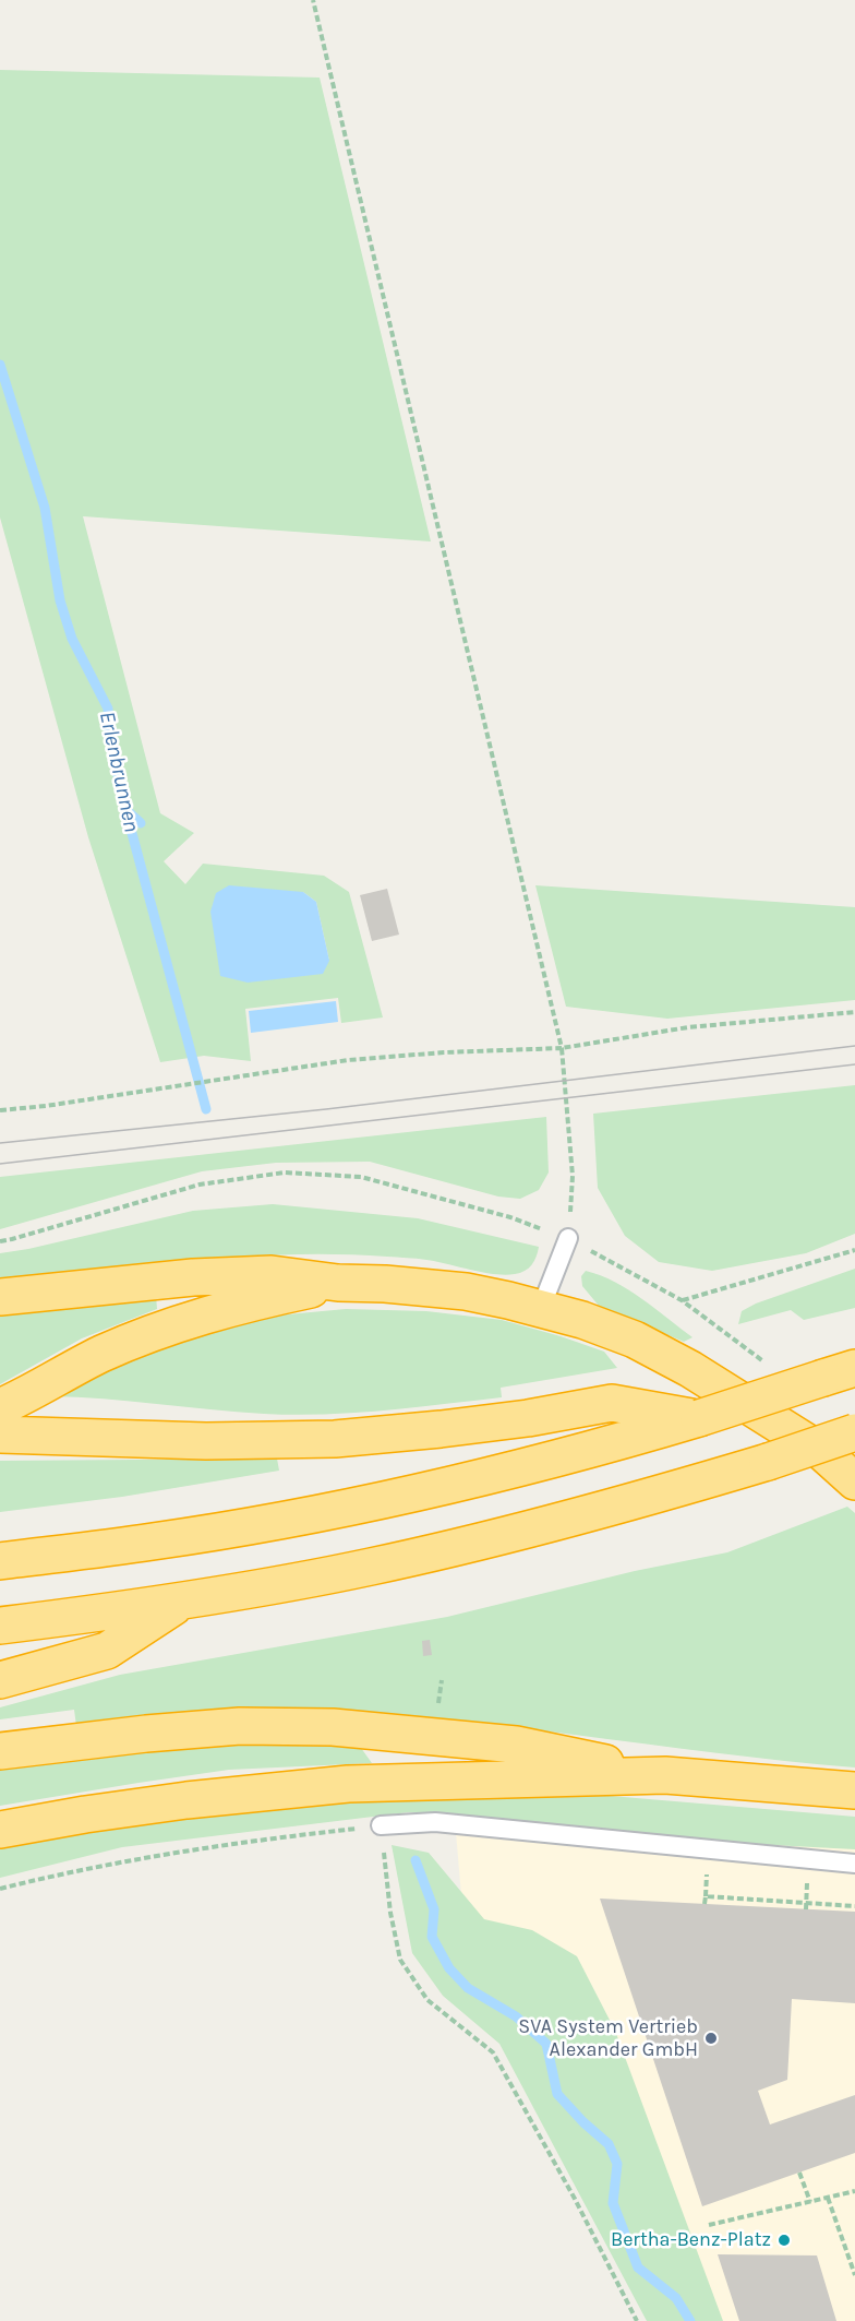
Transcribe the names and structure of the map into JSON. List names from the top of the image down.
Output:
{
  "water": ["Erlenbrunnen"],
  "places": ["SVA System Vertrieb Alexander GmbH", "Bertha-Benz-Platz"]
}
